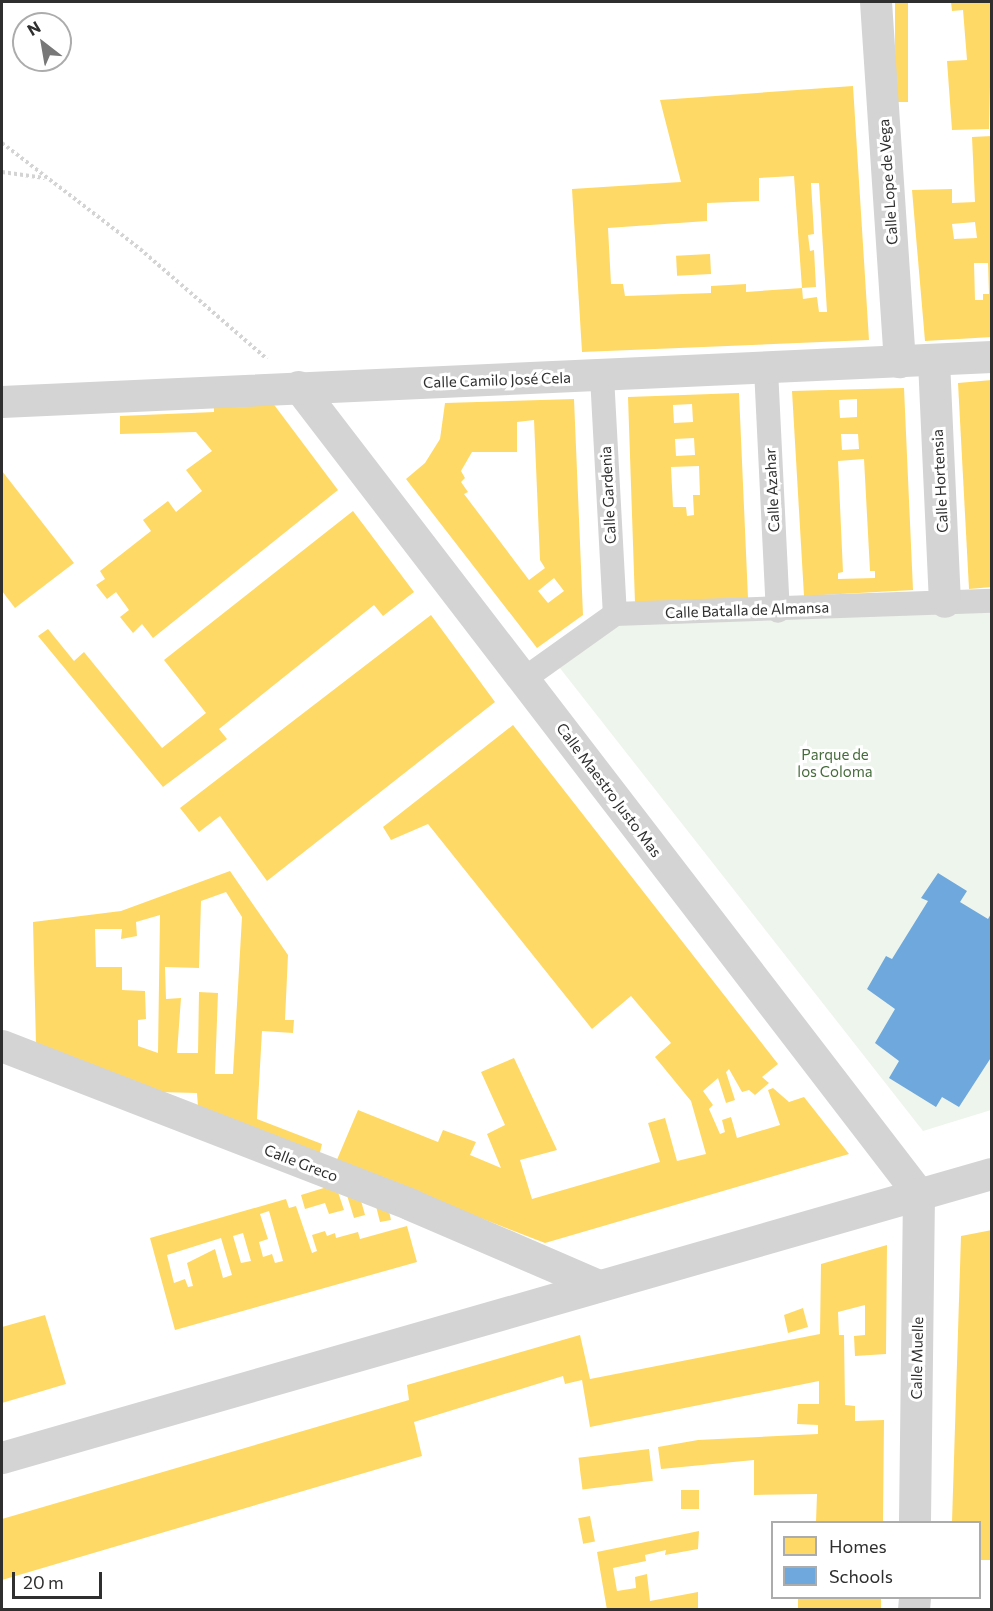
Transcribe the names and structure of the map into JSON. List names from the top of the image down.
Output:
{
  "streets": {
    "street": [
      "Calle Lope de Vega",
      "Calle Camilo José Cela",
      "Calle Hortensia",
      "Calle Azahar",
      "Calle Gardenia",
      "Calle Batalla de Almansa",
      "Calle Maestro Justo Mas",
      "Calle Greco",
      "Calle Muelle"
    ]
  },
  "crossings": [
    ["Calle Lope de Vega", "Calle Camilo José Cela"],
    ["Calle Camilo José Cela", "Calle Hortensia"],
    ["Calle Camilo José Cela", "Calle Azahar"],
    ["Calle Camilo José Cela", "Calle Gardenia"],
    ["Calle Camilo José Cela", "Calle Maestro Justo Mas"],
    ["Calle Hortensia", "Calle Batalla de Almansa"],
    ["Calle Azahar", "Calle Batalla de Almansa"],
    ["Calle Gardenia", "Calle Batalla de Almansa"],
    ["Calle Maestro Justo Mas", "Calle Muelle"]
  ],
  "parks": ["Parque de los Coloma"],
  "legend": ["Homes", "Schools"],
  "scale_bar": "20 m",
  "north": "top left"
}
